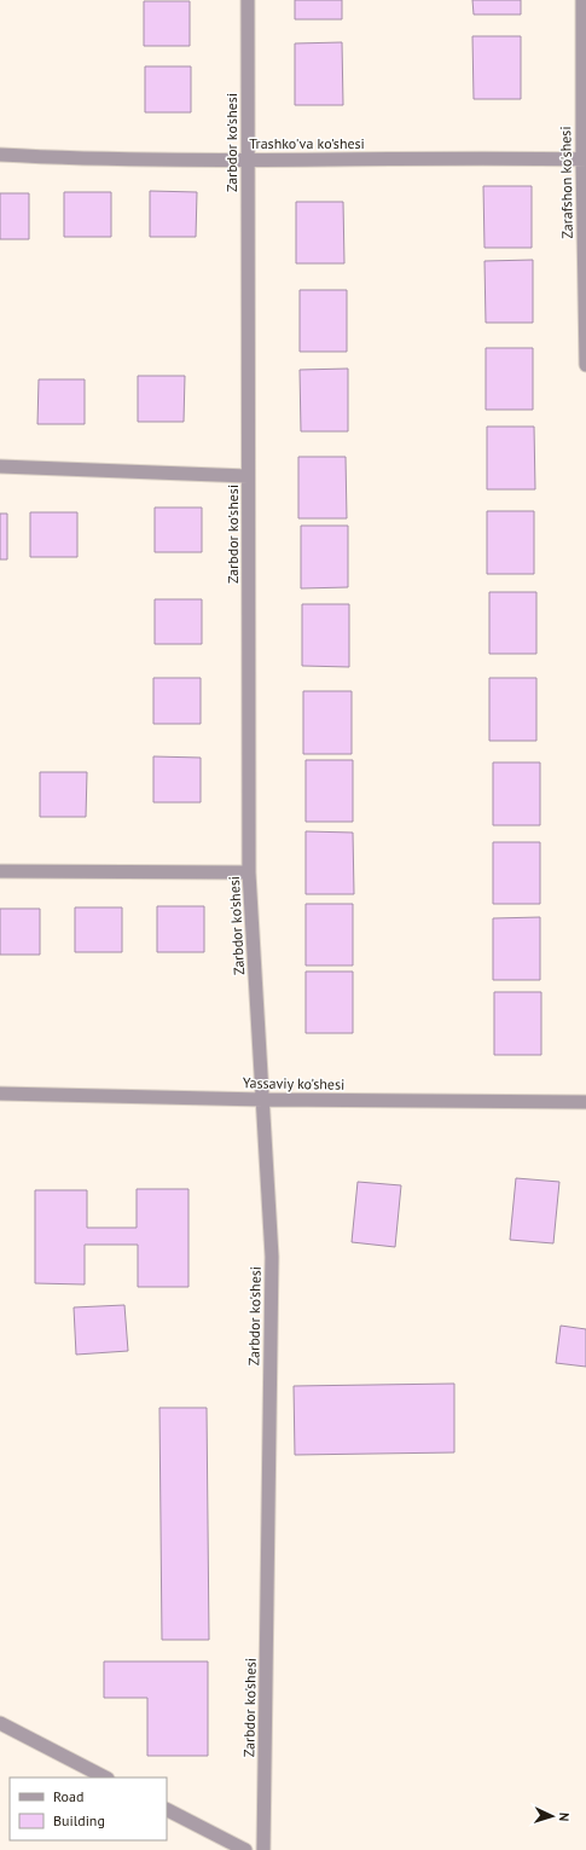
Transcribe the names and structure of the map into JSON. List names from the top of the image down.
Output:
{
  "streets": {
    "street": [
      "Zarbdor ko'shesi",
      "Trashko'va ko'shesi",
      "Zarafshon ko'shesi",
      "Yassaviy ko'shesi"
    ]
  },
  "crossings": [
    ["Zarbdor ko'shesi", "Trashko'va ko'shesi"],
    ["Zarbdor ko'shesi", "Yassaviy ko'shesi"],
    ["Trashko'va ko'shesi", "Zarafshon ko'shesi"]
  ],
  "legend": ["Road", "Building"],
  "north": "right"
}
